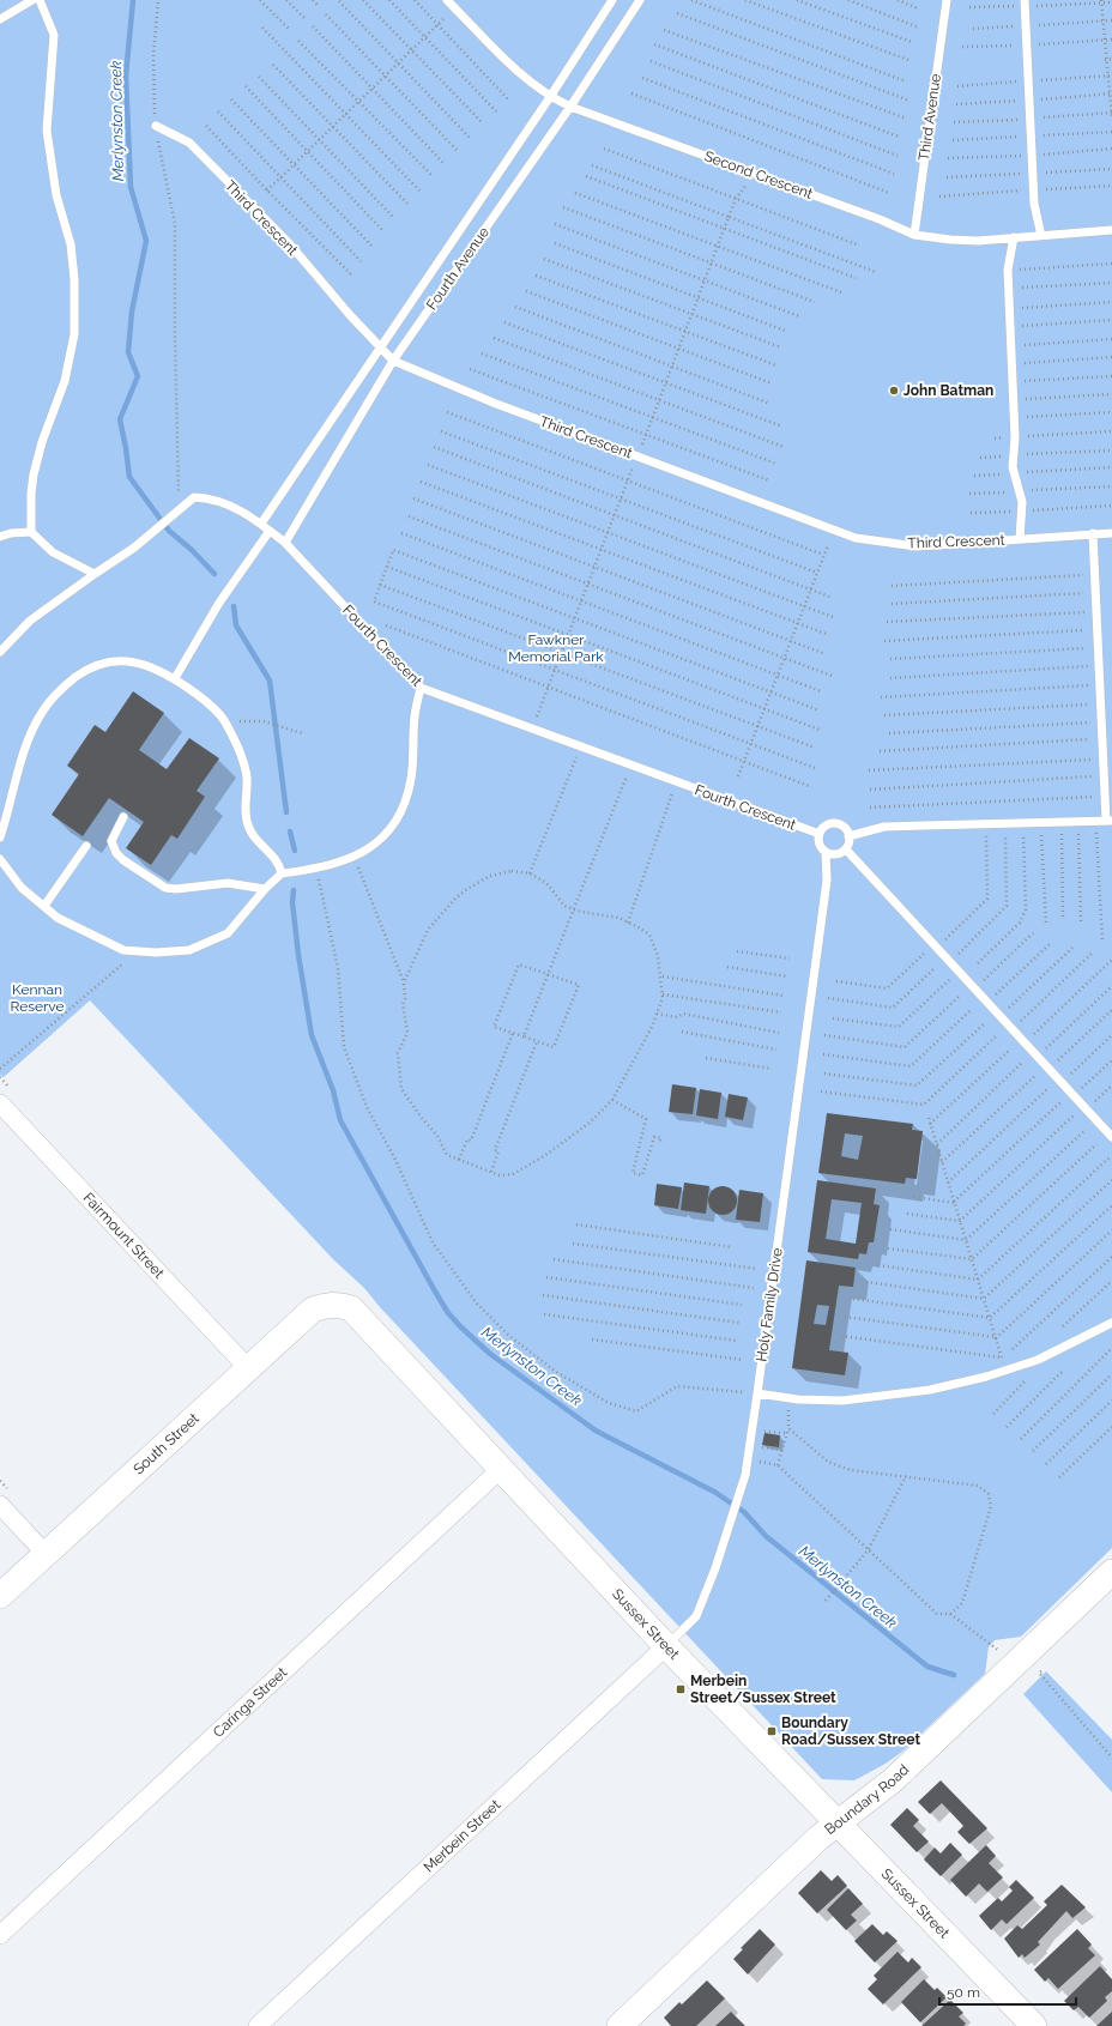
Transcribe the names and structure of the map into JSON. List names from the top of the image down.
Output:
{
  "streets": {
    "street": [
      "Fairmount Street",
      "South Street",
      "Sussex Street",
      "Caringa Street",
      "Boundary Road",
      "Merbein Street"
    ],
    "lane": [
      "Third Avenue",
      "Second Crescent",
      "Third Crescent",
      "Fourth Avenue",
      "Fourth Crescent",
      "Holy Family Drive"
    ]
  },
  "crossings": [
    ["Third Avenue", "Second Crescent"],
    ["Second Crescent", "Fourth Avenue"],
    ["Third Crescent", "Fourth Avenue"],
    ["Fourth Avenue", "Fourth Crescent"],
    ["Fourth Crescent", "Holy Family Drive"],
    ["Fairmount Street", "South Street"],
    ["Holy Family Drive", "Sussex Street"],
    ["Holy Family Drive", "Merbein Street"],
    ["South Street", "Sussex Street"],
    ["Sussex Street", "Caringa Street"],
    ["Sussex Street", "Boundary Road"],
    ["Sussex Street", "Merbein Street"]
  ],
  "water": ["Merlynston Creek"],
  "parks": ["Fawkner Memorial Park", "Kennan Reserve"],
  "places": {
    "other": ["John Batman"],
    "transit": ["Merbein Street/Sussex Street", "Boundary Road/Sussex Street"]
  },
  "scale_bar": "50 m"
}
